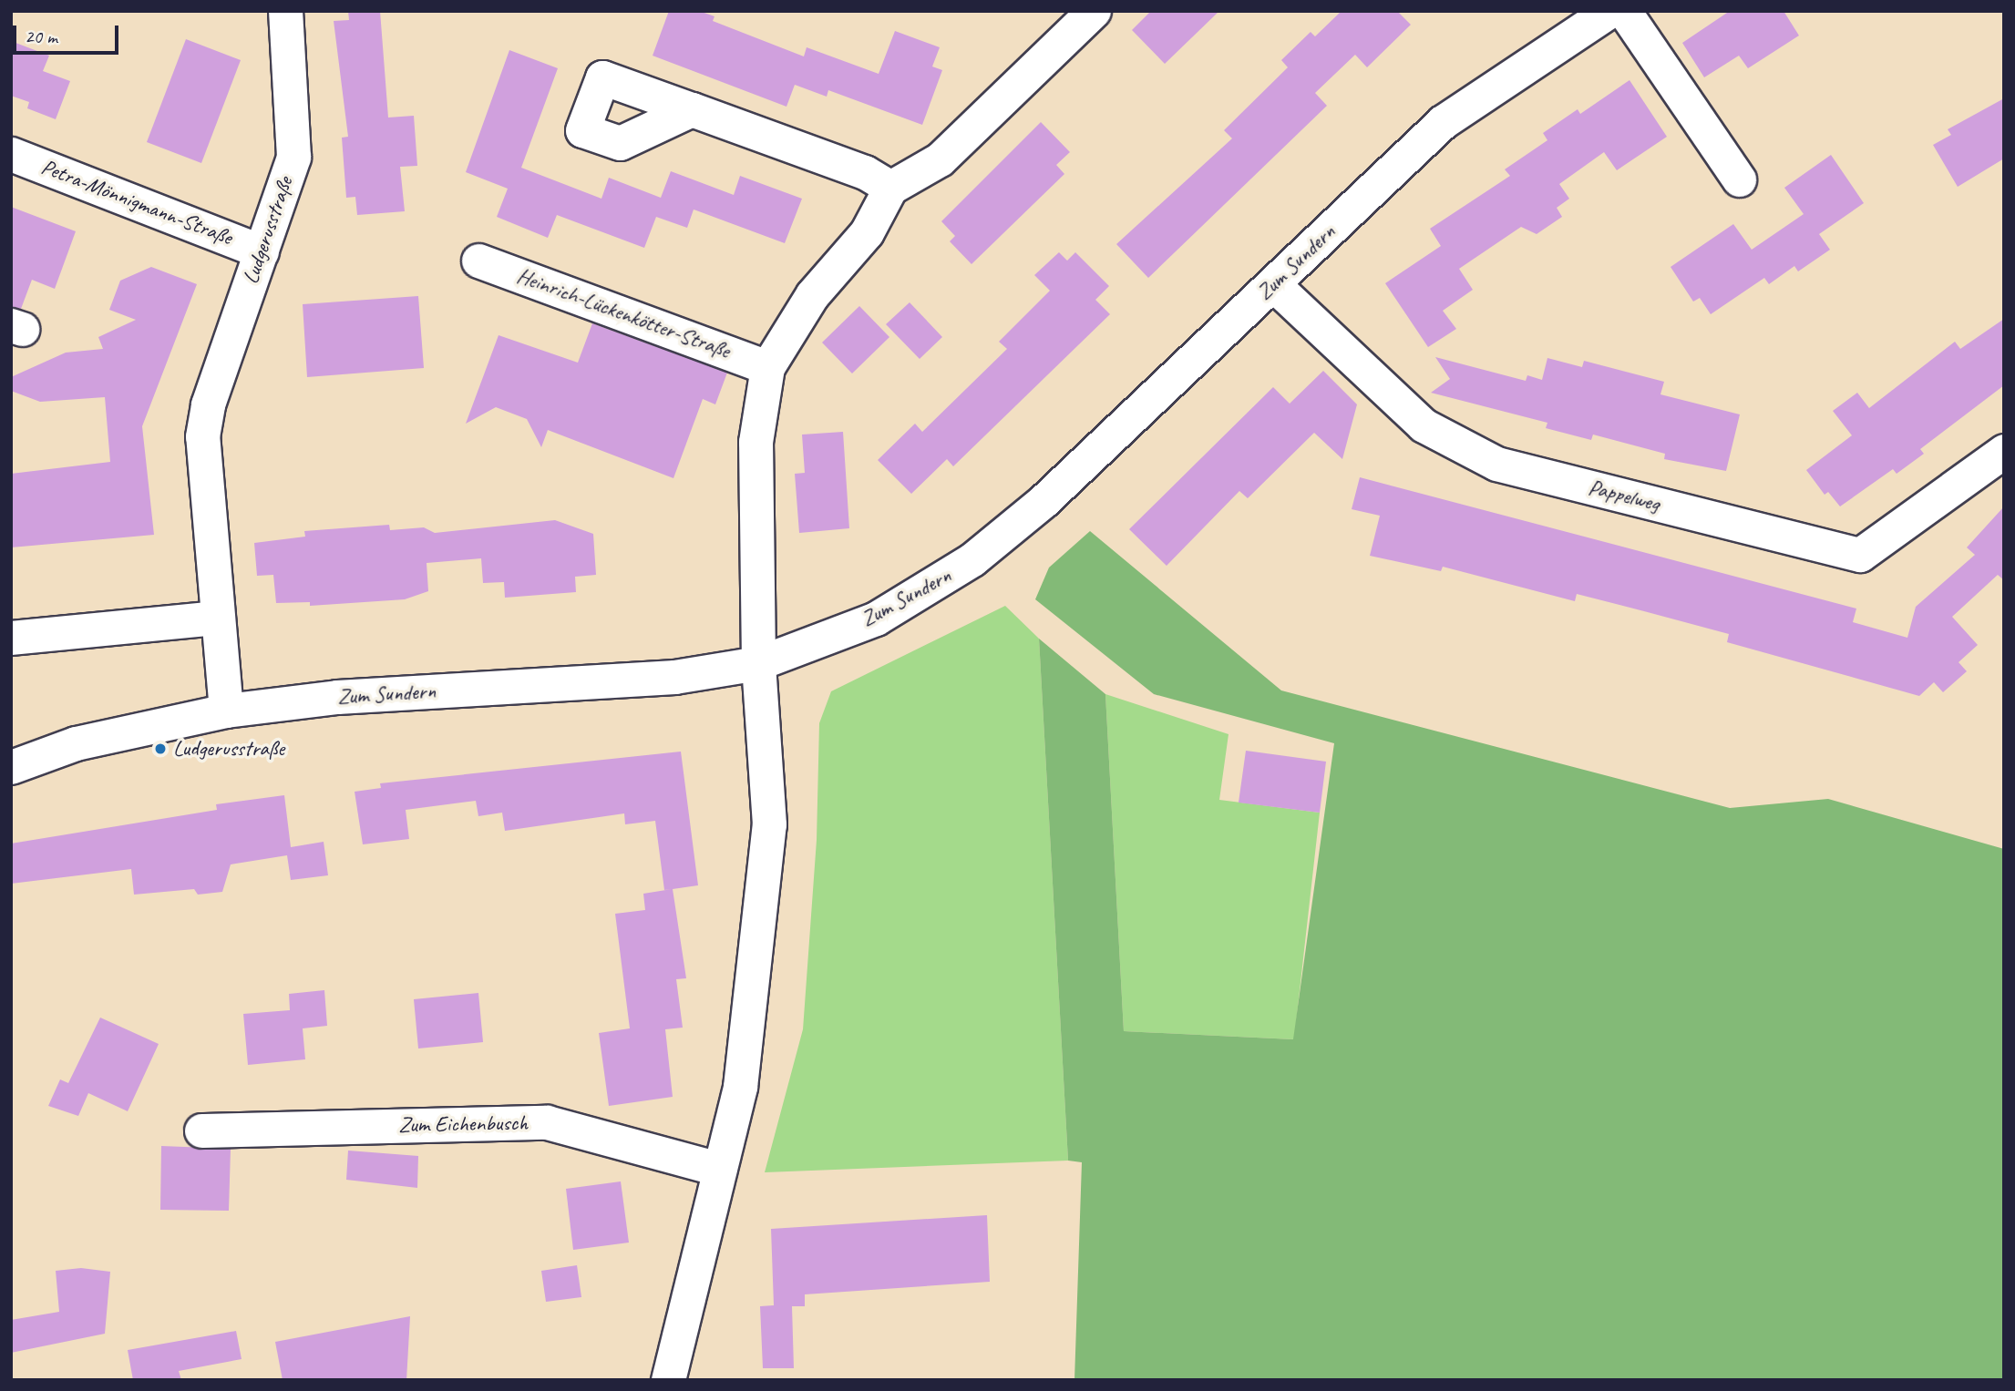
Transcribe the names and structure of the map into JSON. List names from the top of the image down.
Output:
{
  "streets": {
    "street": [
      "Petra-Mönnigmann-Straße",
      "Ludgerusstraße",
      "Zum Sundern",
      "Heinrich-Lückenkötter-Straße",
      "Pappelweg",
      "Zum Eichenbusch"
    ]
  },
  "crossings": [
    ["Petra-Mönnigmann-Straße", "Ludgerusstraße"],
    ["Ludgerusstraße", "Zum Sundern"],
    ["Zum Sundern", "Pappelweg"]
  ],
  "places": ["Ludgerusstraße"],
  "scale_bar": "20 m"
}
